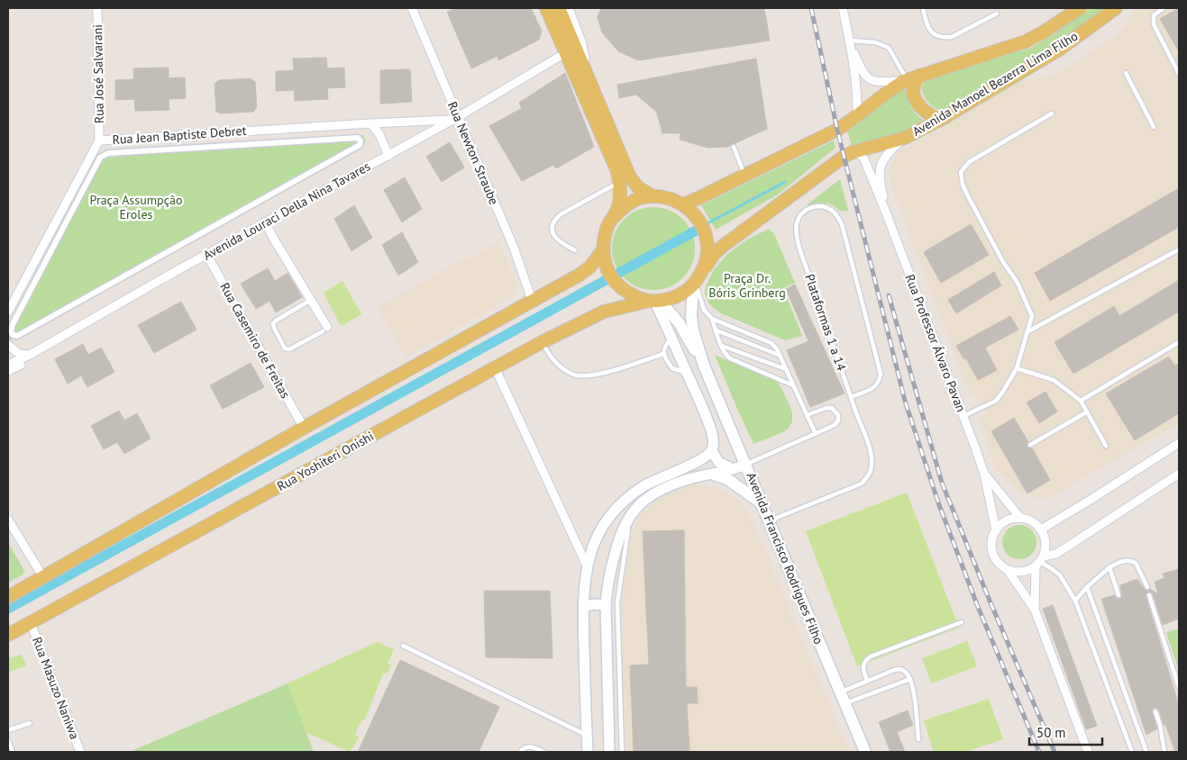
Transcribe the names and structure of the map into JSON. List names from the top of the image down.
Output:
{
  "streets": {
    "main road": ["Avenida Manoel Bezerra Lima Filho", "Rua Yoshiteri Onishi", "Avenida Francisco Rodrigues Filho"],
    "street": [
      "Rua José Salvarani",
      "Rua Jean Baptiste Debret",
      "Rua Newton Straube",
      "Avenida Louraci Della Nina Tavares",
      "Rua Casemiro de Freitas",
      "Rua Professor Álvaro Pavan",
      "Rua Masuzo Naniwa"
    ],
    "lane": ["Plataformas 1 a 14"]
  },
  "crossings": [
    ["Rua José Salvarani", "Rua Jean Baptiste Debret"],
    ["Avenida Manoel Bezerra Lima Filho", "Rua Professor Álvaro Pavan"],
    ["Avenida Manoel Bezerra Lima Filho", "Rua Yoshiteri Onishi"],
    ["Avenida Manoel Bezerra Lima Filho", "Avenida Francisco Rodrigues Filho"],
    ["Rua Jean Baptiste Debret", "Rua Newton Straube"],
    ["Rua Jean Baptiste Debret", "Avenida Louraci Della Nina Tavares"],
    ["Rua Newton Straube", "Avenida Louraci Della Nina Tavares"],
    ["Avenida Louraci Della Nina Tavares", "Rua Casemiro de Freitas"],
    ["Avenida Louraci Della Nina Tavares", "Avenida Francisco Rodrigues Filho"],
    ["Plataformas 1 a 14", "Avenida Francisco Rodrigues Filho"],
    ["Rua Yoshiteri Onishi", "Avenida Francisco Rodrigues Filho"],
    ["Rua Yoshiteri Onishi", "Rua Masuzo Naniwa"]
  ],
  "parks": ["Praça Assumpção Eroles", "Praça Dr. Bóris Grinberg"],
  "scale_bar": "50 m"
}
